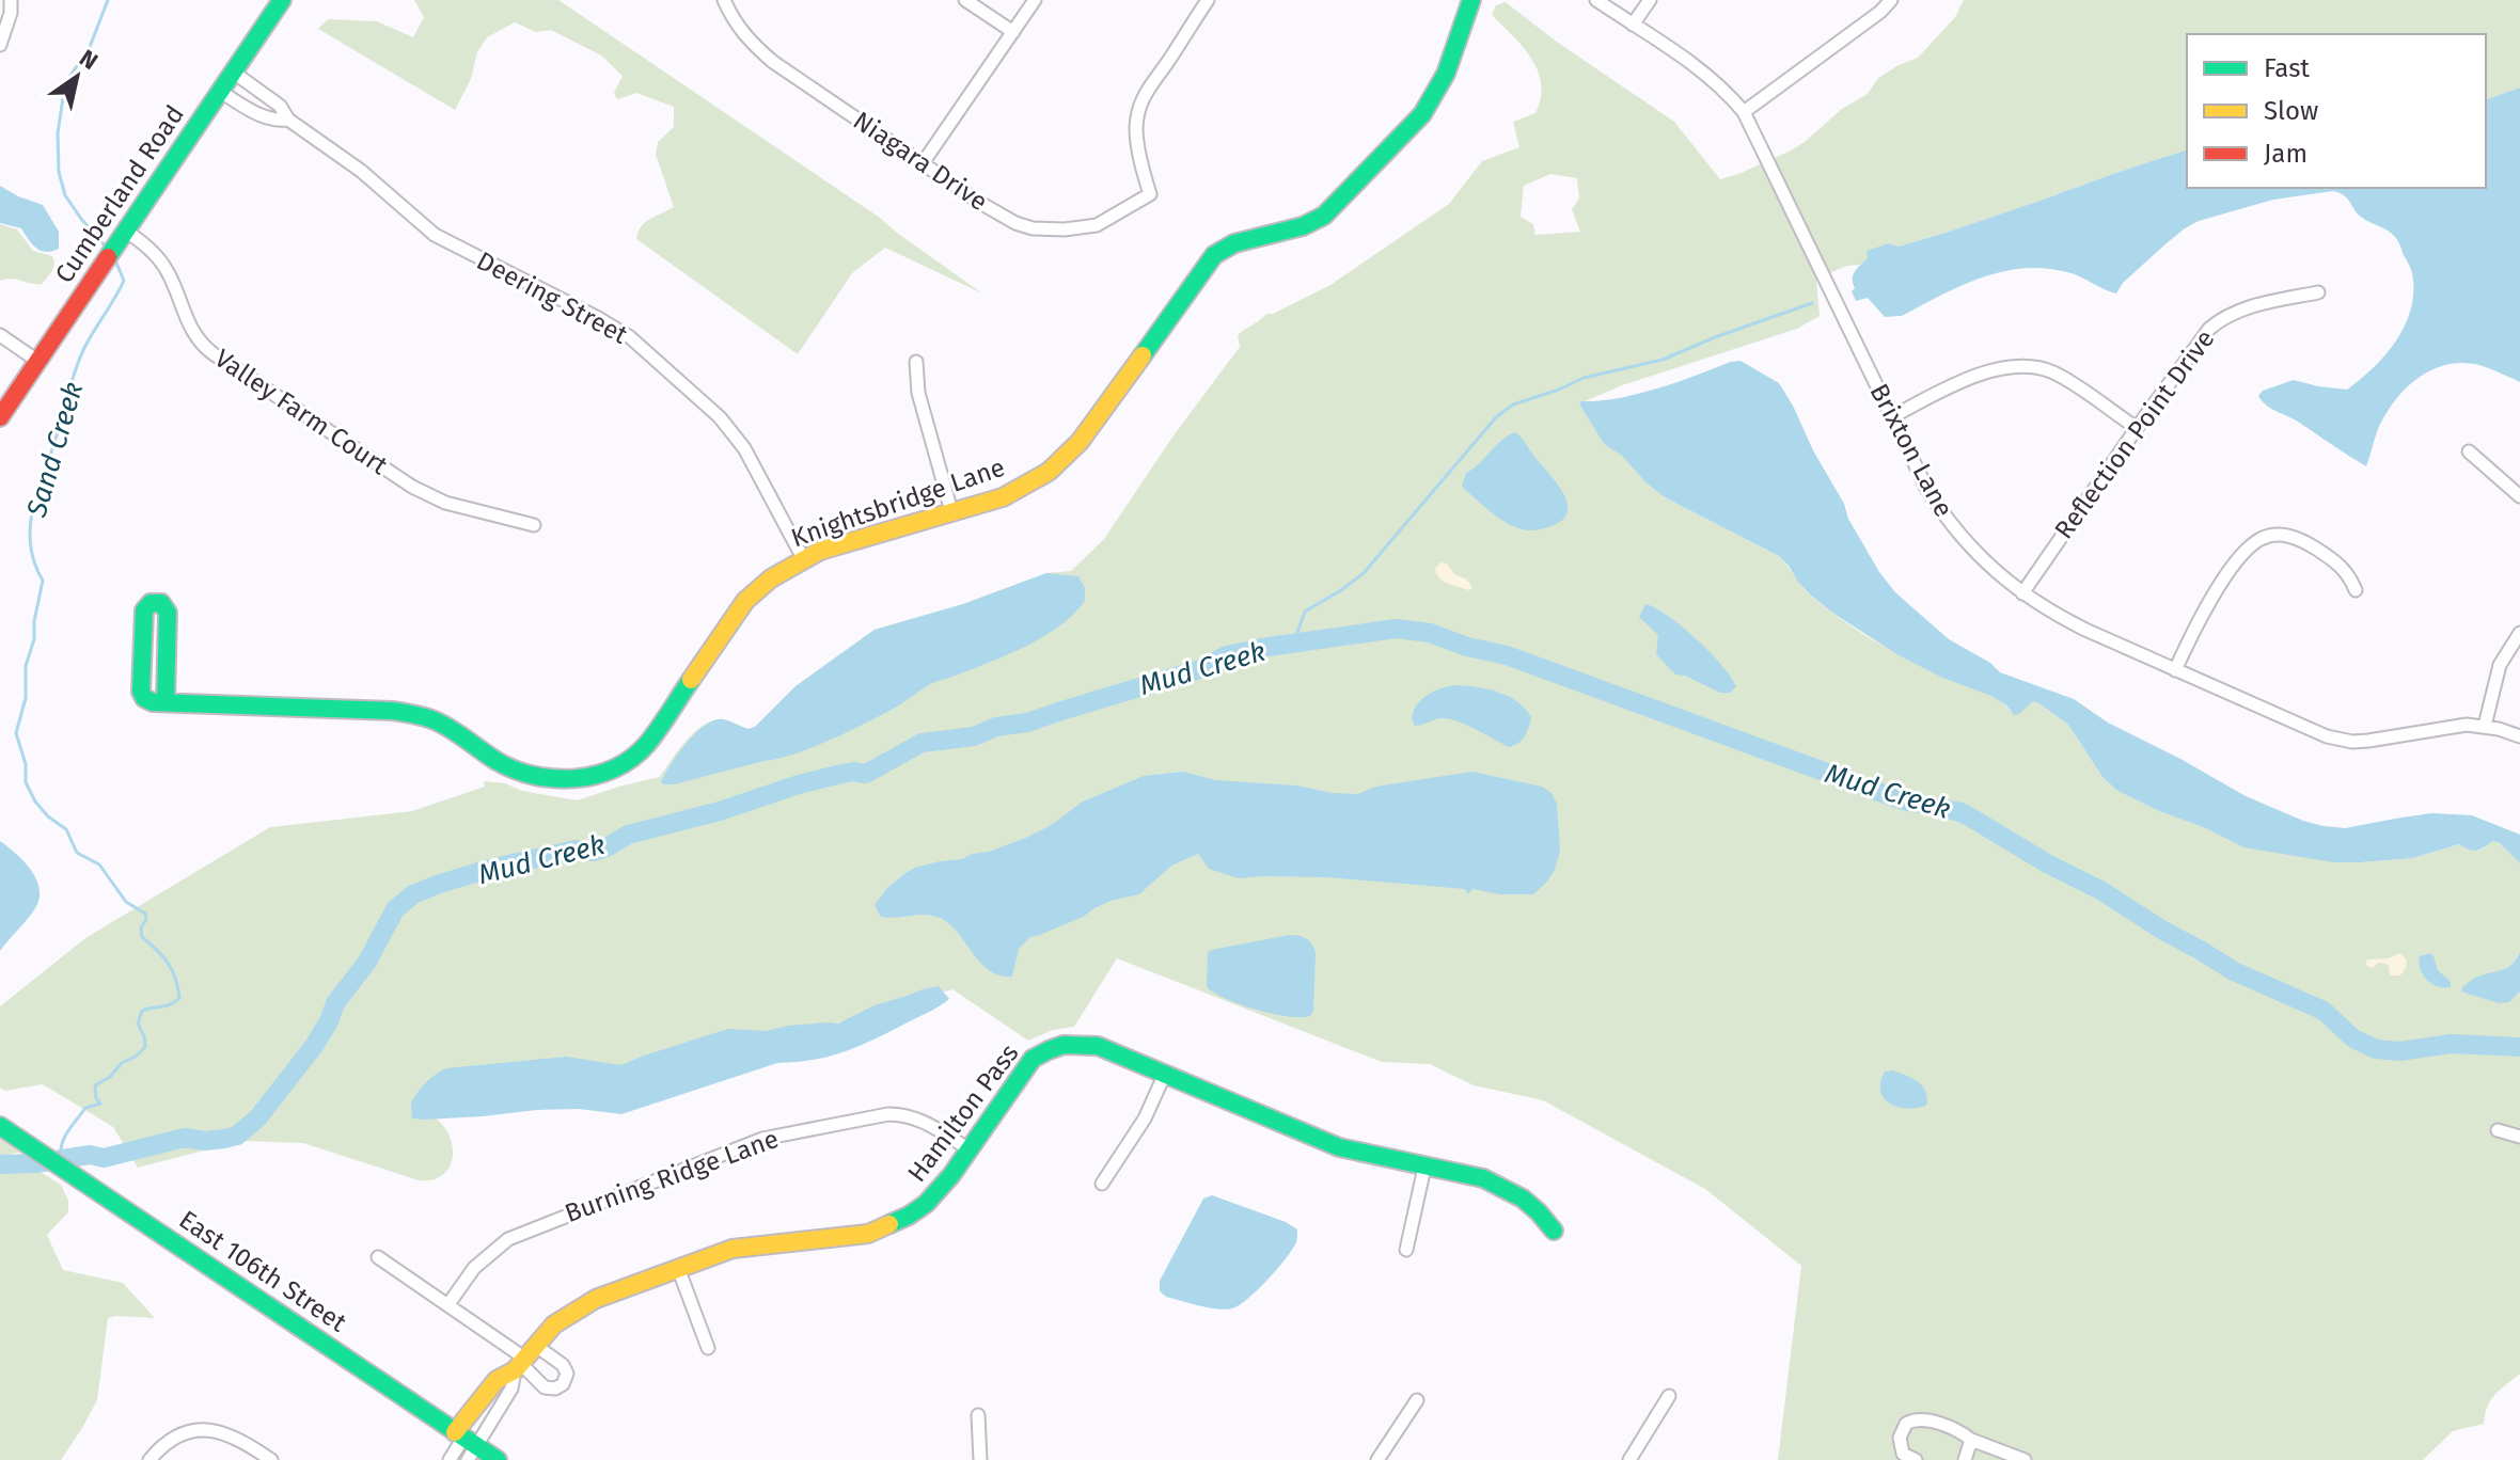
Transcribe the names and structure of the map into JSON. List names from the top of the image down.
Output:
{
  "streets": {
    "street": [
      "Niagara Drive",
      "Cumberland Road",
      "Deering Street",
      "Valley Farm Court",
      "Reflection Point Drive",
      "Brixton Lane",
      "Knightsbridge Lane",
      "Hamilton Pass",
      "Burning Ridge Lane",
      "East 106th Street"
    ]
  },
  "crossings": [
    ["Cumberland Road", "Deering Street"],
    ["Cumberland Road", "Valley Farm Court"],
    ["Deering Street", "Knightsbridge Lane"],
    ["Reflection Point Drive", "Brixton Lane"],
    ["Hamilton Pass", "Burning Ridge Lane"],
    ["Hamilton Pass", "East 106th Street"]
  ],
  "water": ["Sand Creek", "Mud Creek"],
  "legend": ["Fast", "Slow", "Jam"],
  "north": "top right"
}
